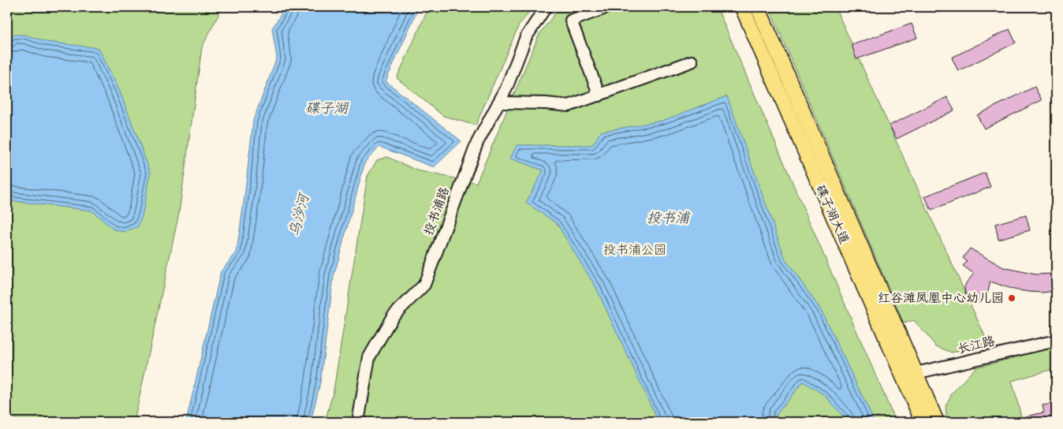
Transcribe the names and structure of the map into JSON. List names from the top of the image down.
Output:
{
  "streets": {
    "main road": ["碟子湖大道"],
    "street": ["投书浦路", "长江路"]
  },
  "crossings": [
    ["碟子湖大道", "长江路"]
  ],
  "water": ["碟子湖", "乌沙河", "投书浦"],
  "parks": ["投书浦公园"],
  "places": ["红谷滩凤凰中心幼儿园"]
}
